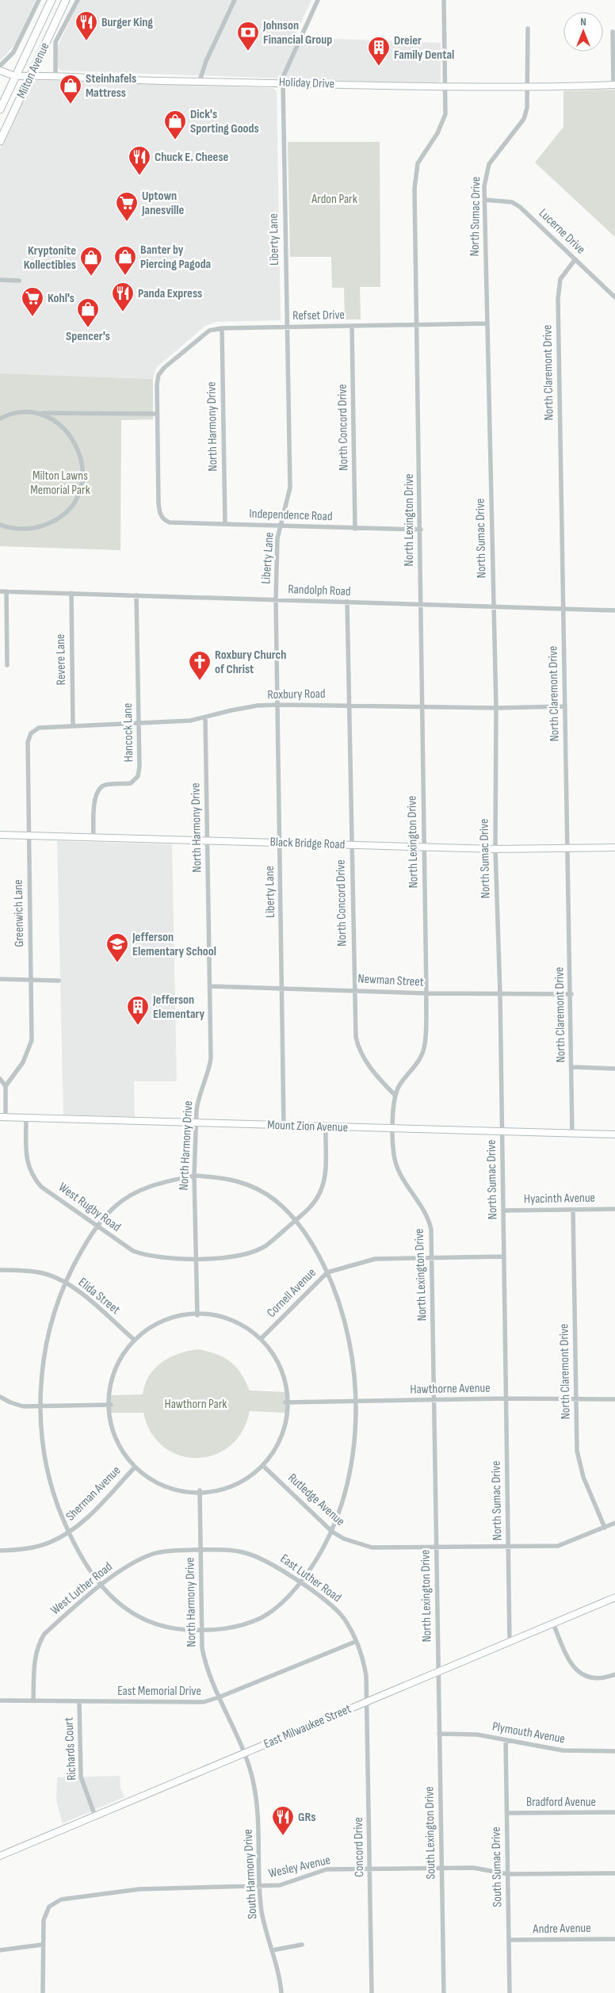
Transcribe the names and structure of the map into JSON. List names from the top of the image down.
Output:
{
  "streets": {
    "main road": [
      "Milton Avenue",
      "Holiday Drive",
      "Black Bridge Road",
      "Mount Zion Avenue",
      "East Milwaukee Street"
    ],
    "street": [
      "North Sumac Drive",
      "Lucerne Drive",
      "Liberty Lane",
      "Refset Drive",
      "North Claremont Drive",
      "North Harmony Drive",
      "North Concord Drive",
      "Independence Road",
      "North Lexington Drive",
      "Randolph Road",
      "Revere Lane",
      "Roxbury Road",
      "Hancock Lane",
      "Greenwich Lane",
      "Newman Street",
      "Hyacinth Avenue",
      "West Rugby Road",
      "Cornell Avenue",
      "Elida Street",
      "Hawthorne Avenue",
      "Sherman Avenue",
      "Rutledge Avenue",
      "East Luther Road",
      "West Luther Road",
      "East Memorial Drive",
      "Plymouth Avenue",
      "Richards Court",
      "Bradford Avenue",
      "South Lexington Drive",
      "Concord Drive",
      "Wesley Avenue",
      "South Sumac Drive",
      "South Harmony Drive",
      "Andre Avenue"
    ]
  },
  "crossings": [
    ["Milton Avenue", "Holiday Drive"],
    ["Holiday Drive", "North Sumac Drive"],
    ["Holiday Drive", "Liberty Lane"],
    ["Holiday Drive", "North Lexington Drive"],
    ["North Sumac Drive", "Lucerne Drive"],
    ["North Sumac Drive", "Refset Drive"],
    ["North Sumac Drive", "Randolph Road"],
    ["North Sumac Drive", "Roxbury Road"],
    ["North Sumac Drive", "Black Bridge Road"],
    ["North Sumac Drive", "Newman Street"],
    ["North Sumac Drive", "Mount Zion Avenue"],
    ["North Sumac Drive", "Hyacinth Avenue"],
    ["North Sumac Drive", "Cornell Avenue"],
    ["North Sumac Drive", "Hawthorne Avenue"],
    ["North Sumac Drive", "Rutledge Avenue"],
    ["North Sumac Drive", "East Milwaukee Street"],
    ["Lucerne Drive", "North Claremont Drive"],
    ["Liberty Lane", "Refset Drive"],
    ["Liberty Lane", "Independence Road"],
    ["Liberty Lane", "Randolph Road"],
    ["Liberty Lane", "Roxbury Road"],
    ["Liberty Lane", "Black Bridge Road"],
    ["Liberty Lane", "Newman Street"],
    ["Liberty Lane", "Mount Zion Avenue"],
    ["Refset Drive", "North Harmony Drive"],
    ["Refset Drive", "North Concord Drive"],
    ["Refset Drive", "Independence Road"],
    ["Refset Drive", "North Lexington Drive"],
    ["North Claremont Drive", "Randolph Road"],
    ["North Claremont Drive", "Roxbury Road"],
    ["North Claremont Drive", "Black Bridge Road"],
    ["North Claremont Drive", "Newman Street"],
    ["North Claremont Drive", "Mount Zion Avenue"],
    ["North Claremont Drive", "Hyacinth Avenue"],
    ["North Claremont Drive", "Hawthorne Avenue"],
    ["North Claremont Drive", "Rutledge Avenue"],
    ["North Harmony Drive", "Independence Road"],
    ["North Harmony Drive", "Roxbury Road"],
    ["North Harmony Drive", "Black Bridge Road"],
    ["North Harmony Drive", "Newman Street"],
    ["North Harmony Drive", "Mount Zion Avenue"],
    ["North Harmony Drive", "West Rugby Road"],
    ["North Harmony Drive", "East Luther Road"],
    ["North Harmony Drive", "West Luther Road"],
    ["North Harmony Drive", "East Memorial Drive"],
    ["North Harmony Drive", "East Milwaukee Street"],
    ["North Harmony Drive", "South Harmony Drive"],
    ["North Concord Drive", "Independence Road"],
    ["North Concord Drive", "North Lexington Drive"],
    ["North Concord Drive", "Randolph Road"],
    ["North Concord Drive", "Roxbury Road"],
    ["North Concord Drive", "Black Bridge Road"],
    ["North Concord Drive", "Newman Street"],
    ["Independence Road", "North Lexington Drive"],
    ["North Lexington Drive", "Randolph Road"],
    ["North Lexington Drive", "Roxbury Road"],
    ["North Lexington Drive", "Black Bridge Road"],
    ["North Lexington Drive", "Newman Street"],
    ["North Lexington Drive", "Mount Zion Avenue"],
    ["North Lexington Drive", "Cornell Avenue"],
    ["North Lexington Drive", "Hawthorne Avenue"],
    ["North Lexington Drive", "Rutledge Avenue"],
    ["North Lexington Drive", "East Milwaukee Street"],
    ["North Lexington Drive", "South Lexington Drive"],
    ["Randolph Road", "Revere Lane"],
    ["Randolph Road", "Hancock Lane"],
    ["Revere Lane", "Roxbury Road"],
    ["Roxbury Road", "Hancock Lane"],
    ["Roxbury Road", "Greenwich Lane"],
    ["Hancock Lane", "Black Bridge Road"],
    ["Black Bridge Road", "Greenwich Lane"],
    ["Mount Zion Avenue", "West Rugby Road"],
    ["East Luther Road", "West Luther Road"],
    ["East Luther Road", "East Memorial Drive"],
    ["East Luther Road", "East Milwaukee Street"],
    ["East Luther Road", "Concord Drive"],
    ["West Luther Road", "East Memorial Drive"],
    ["East Memorial Drive", "Richards Court"],
    ["East Milwaukee Street", "Richards Court"],
    ["East Milwaukee Street", "South Lexington Drive"],
    ["East Milwaukee Street", "Concord Drive"],
    ["East Milwaukee Street", "South Harmony Drive"],
    ["Plymouth Avenue", "South Lexington Drive"],
    ["Plymouth Avenue", "South Sumac Drive"],
    ["Bradford Avenue", "South Sumac Drive"],
    ["South Lexington Drive", "Wesley Avenue"],
    ["Concord Drive", "Wesley Avenue"],
    ["Wesley Avenue", "South Sumac Drive"],
    ["Wesley Avenue", "South Harmony Drive"],
    ["South Sumac Drive", "Andre Avenue"]
  ],
  "parks": ["Ardon Park", "Milton Lawns Memorial Park", "Hawthorn Park"],
  "places": {
    "restaurant": [
      "Burger King",
      "Chuck E. Cheese",
      "Panda Express",
      "GRs"
    ],
    "bank": ["Johnson Financial Group"],
    "building": ["Dreier Family Dental", "Jefferson Elementary"],
    "shop": [
      "Steinhafels Mattress",
      "Dick's Sporting Goods",
      "Banter by Piercing Pagoda",
      "Kryptonite Kollectibles",
      "Spencer's"
    ],
    "supermarket": ["Uptown Janesville", "Kohl's"],
    "church": ["Roxbury Church of Christ"],
    "school or university": ["Jefferson Elementary School"]
  },
  "north": "top"
}
